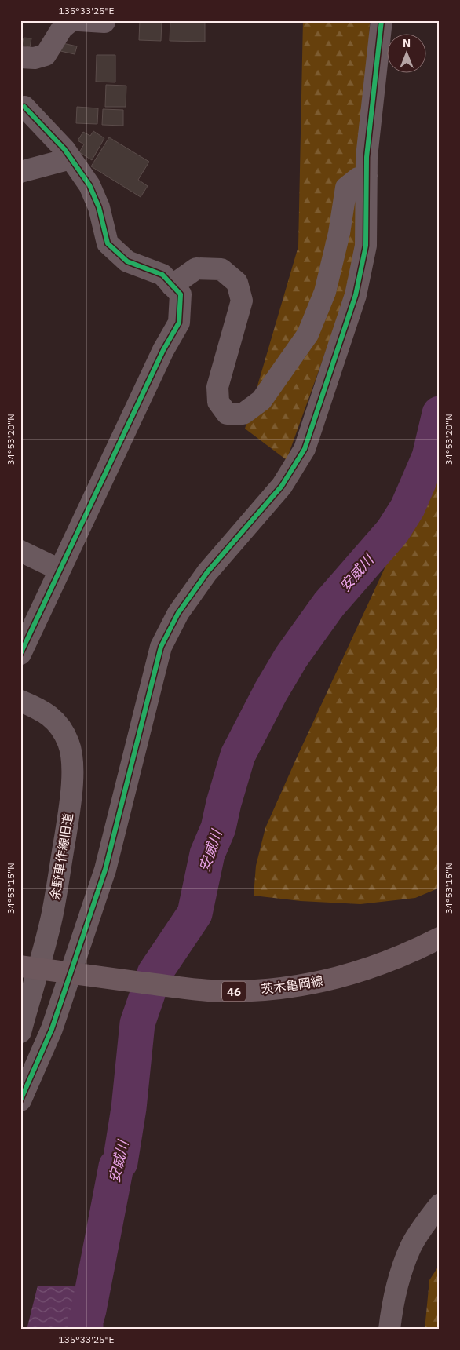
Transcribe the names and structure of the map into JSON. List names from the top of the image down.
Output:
{
  "streets": {
    "main road": ["茨木亀岡線", "46"],
    "street": ["余野車作線旧道"]
  },
  "water": ["安威川"],
  "north": "top",
  "coordinates": ["135°33'25\"E", "34°53'20\"N", "34°53'15\"N"]
}
